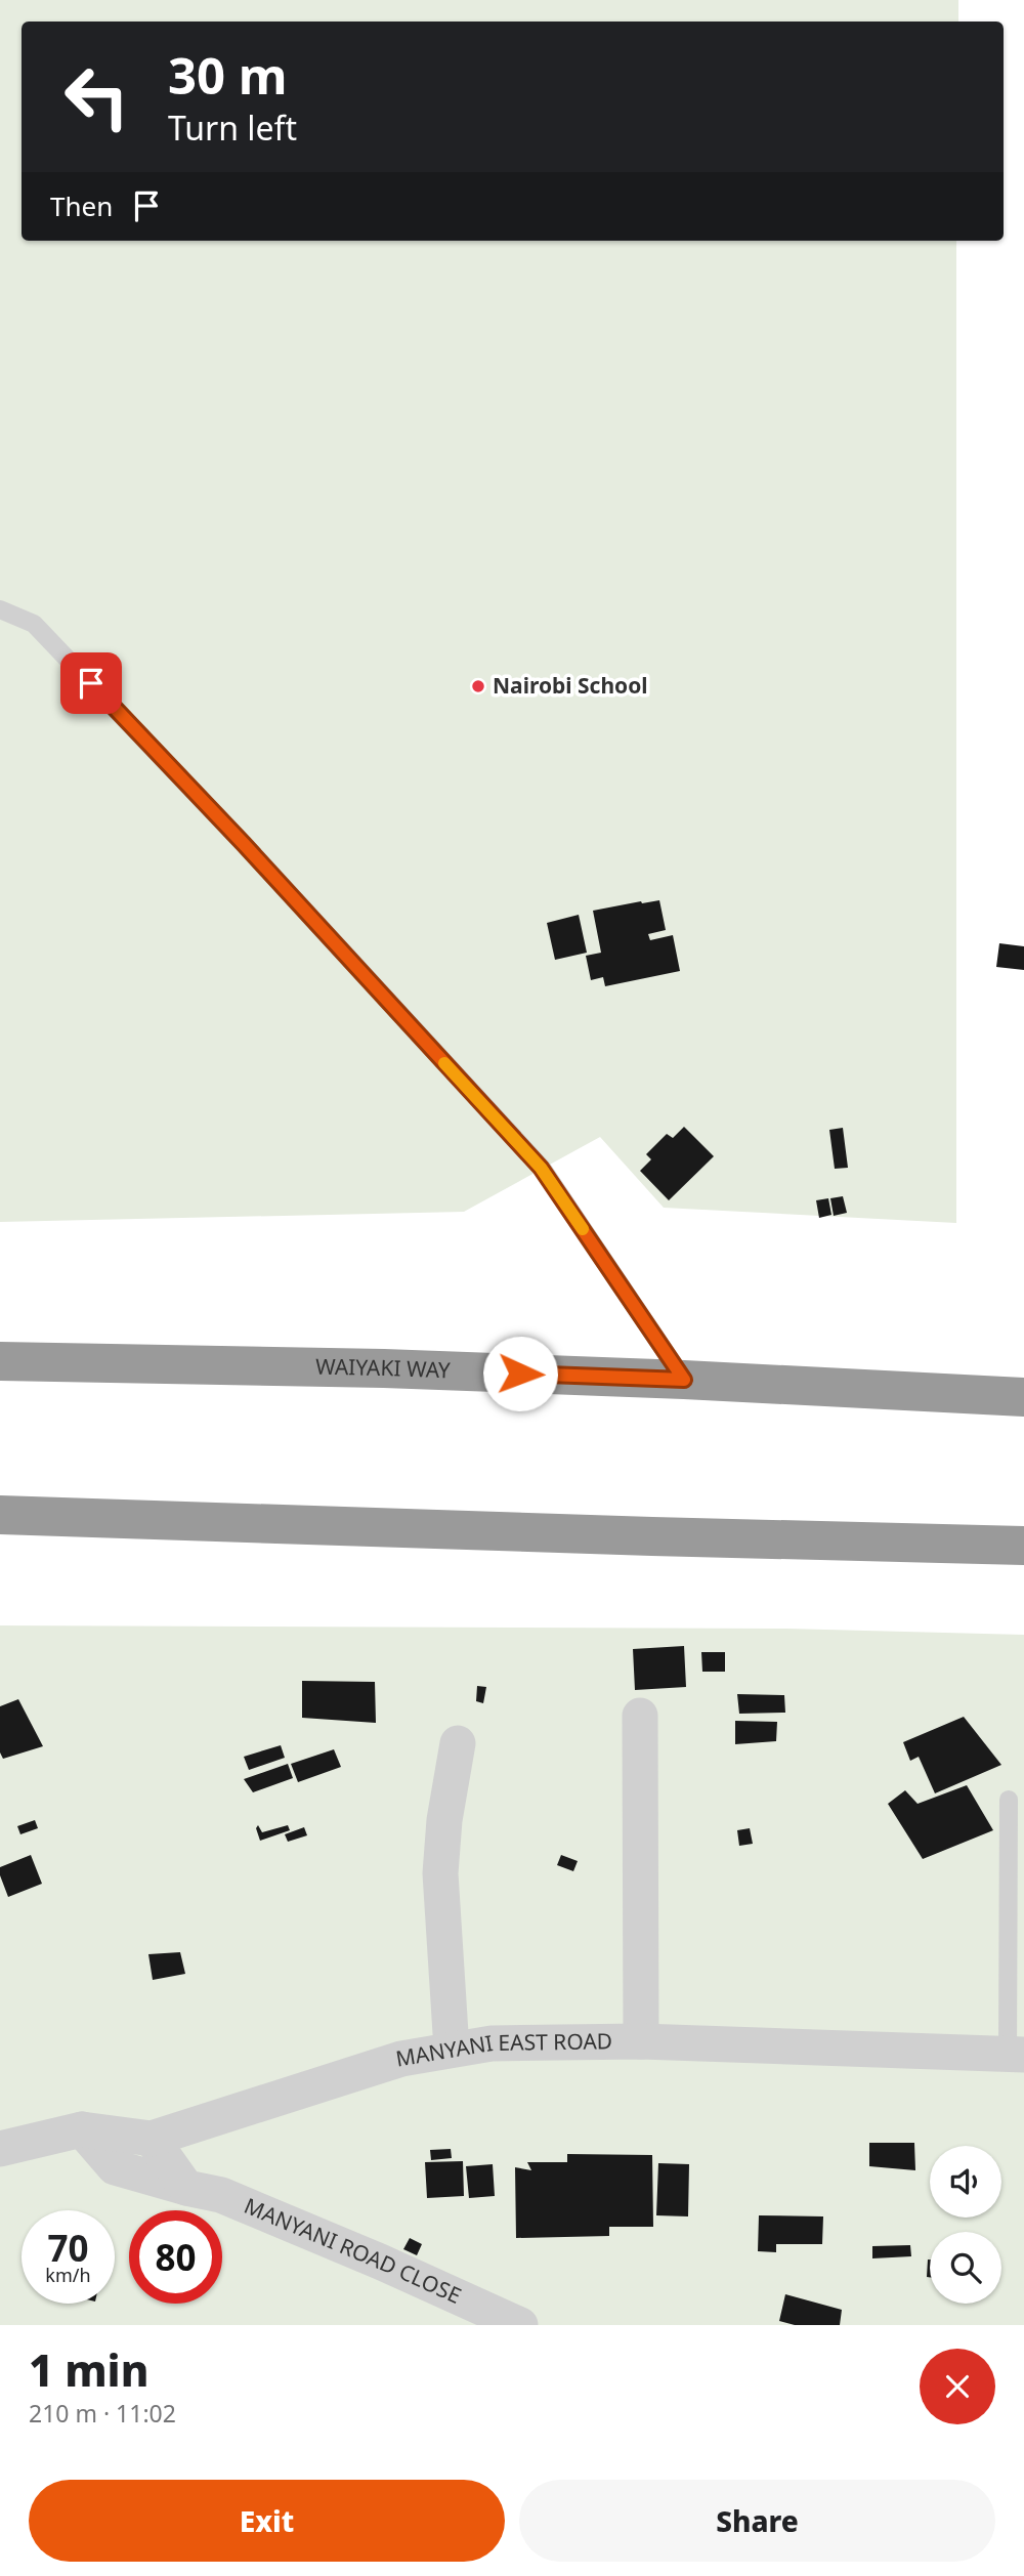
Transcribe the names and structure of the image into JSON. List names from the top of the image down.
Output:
{
  "streets": {
    "highway": ["WAIYAKI WAY"],
    "street": ["MANYANI EAST ROAD", "MANYANI ROAD CLOSE"]
  },
  "crossings": [
    ["MANYANI EAST ROAD", "MANYANI ROAD CLOSE"]
  ],
  "places": ["Nairobi School"],
  "page": {
    "turn": ["30 m", "Turn left"],
    "then": "Then",
    "speed": "70 km/h",
    "limit": "80",
    "heading": ["1 min", "210 m · 11:02"],
    "buttons": ["Exit", "Share"]
  }
}
